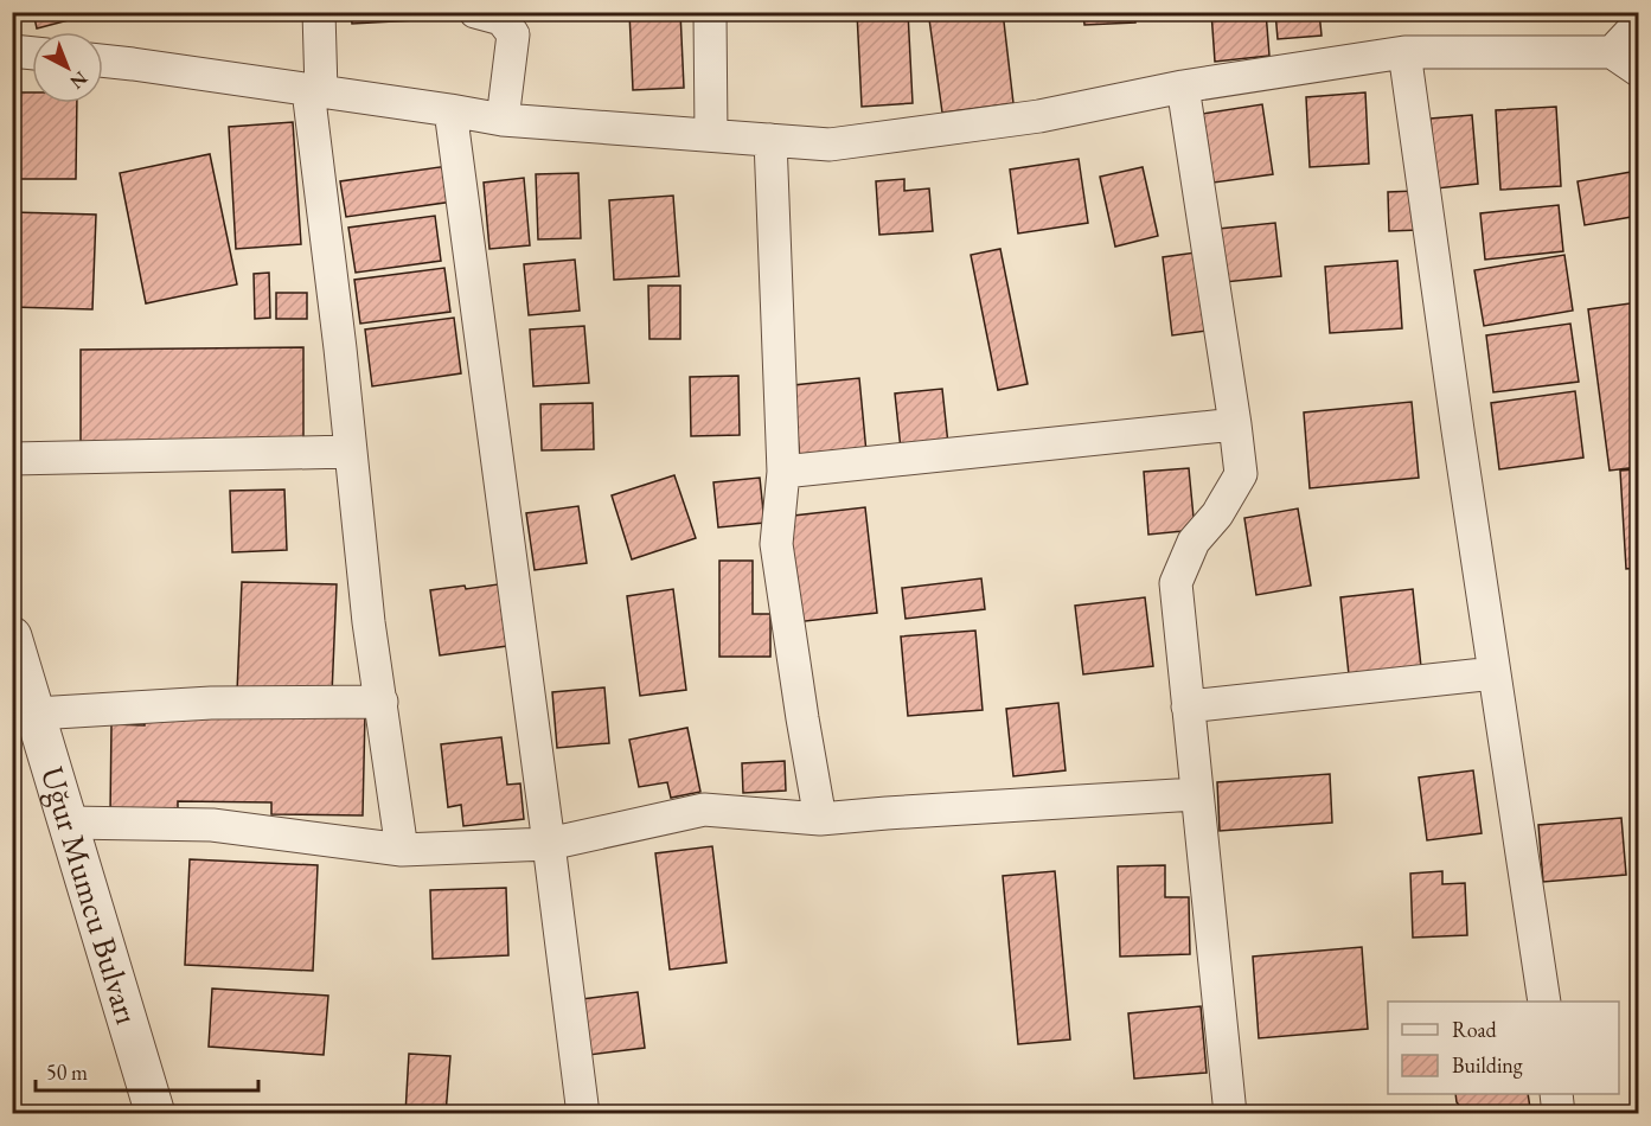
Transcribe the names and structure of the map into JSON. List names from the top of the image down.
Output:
{
  "streets": {
    "street": ["Uğur Mumcu Bulvarı"]
  },
  "legend": ["Road", "Building"],
  "scale_bar": "50 m",
  "north": "bottom right"
}
